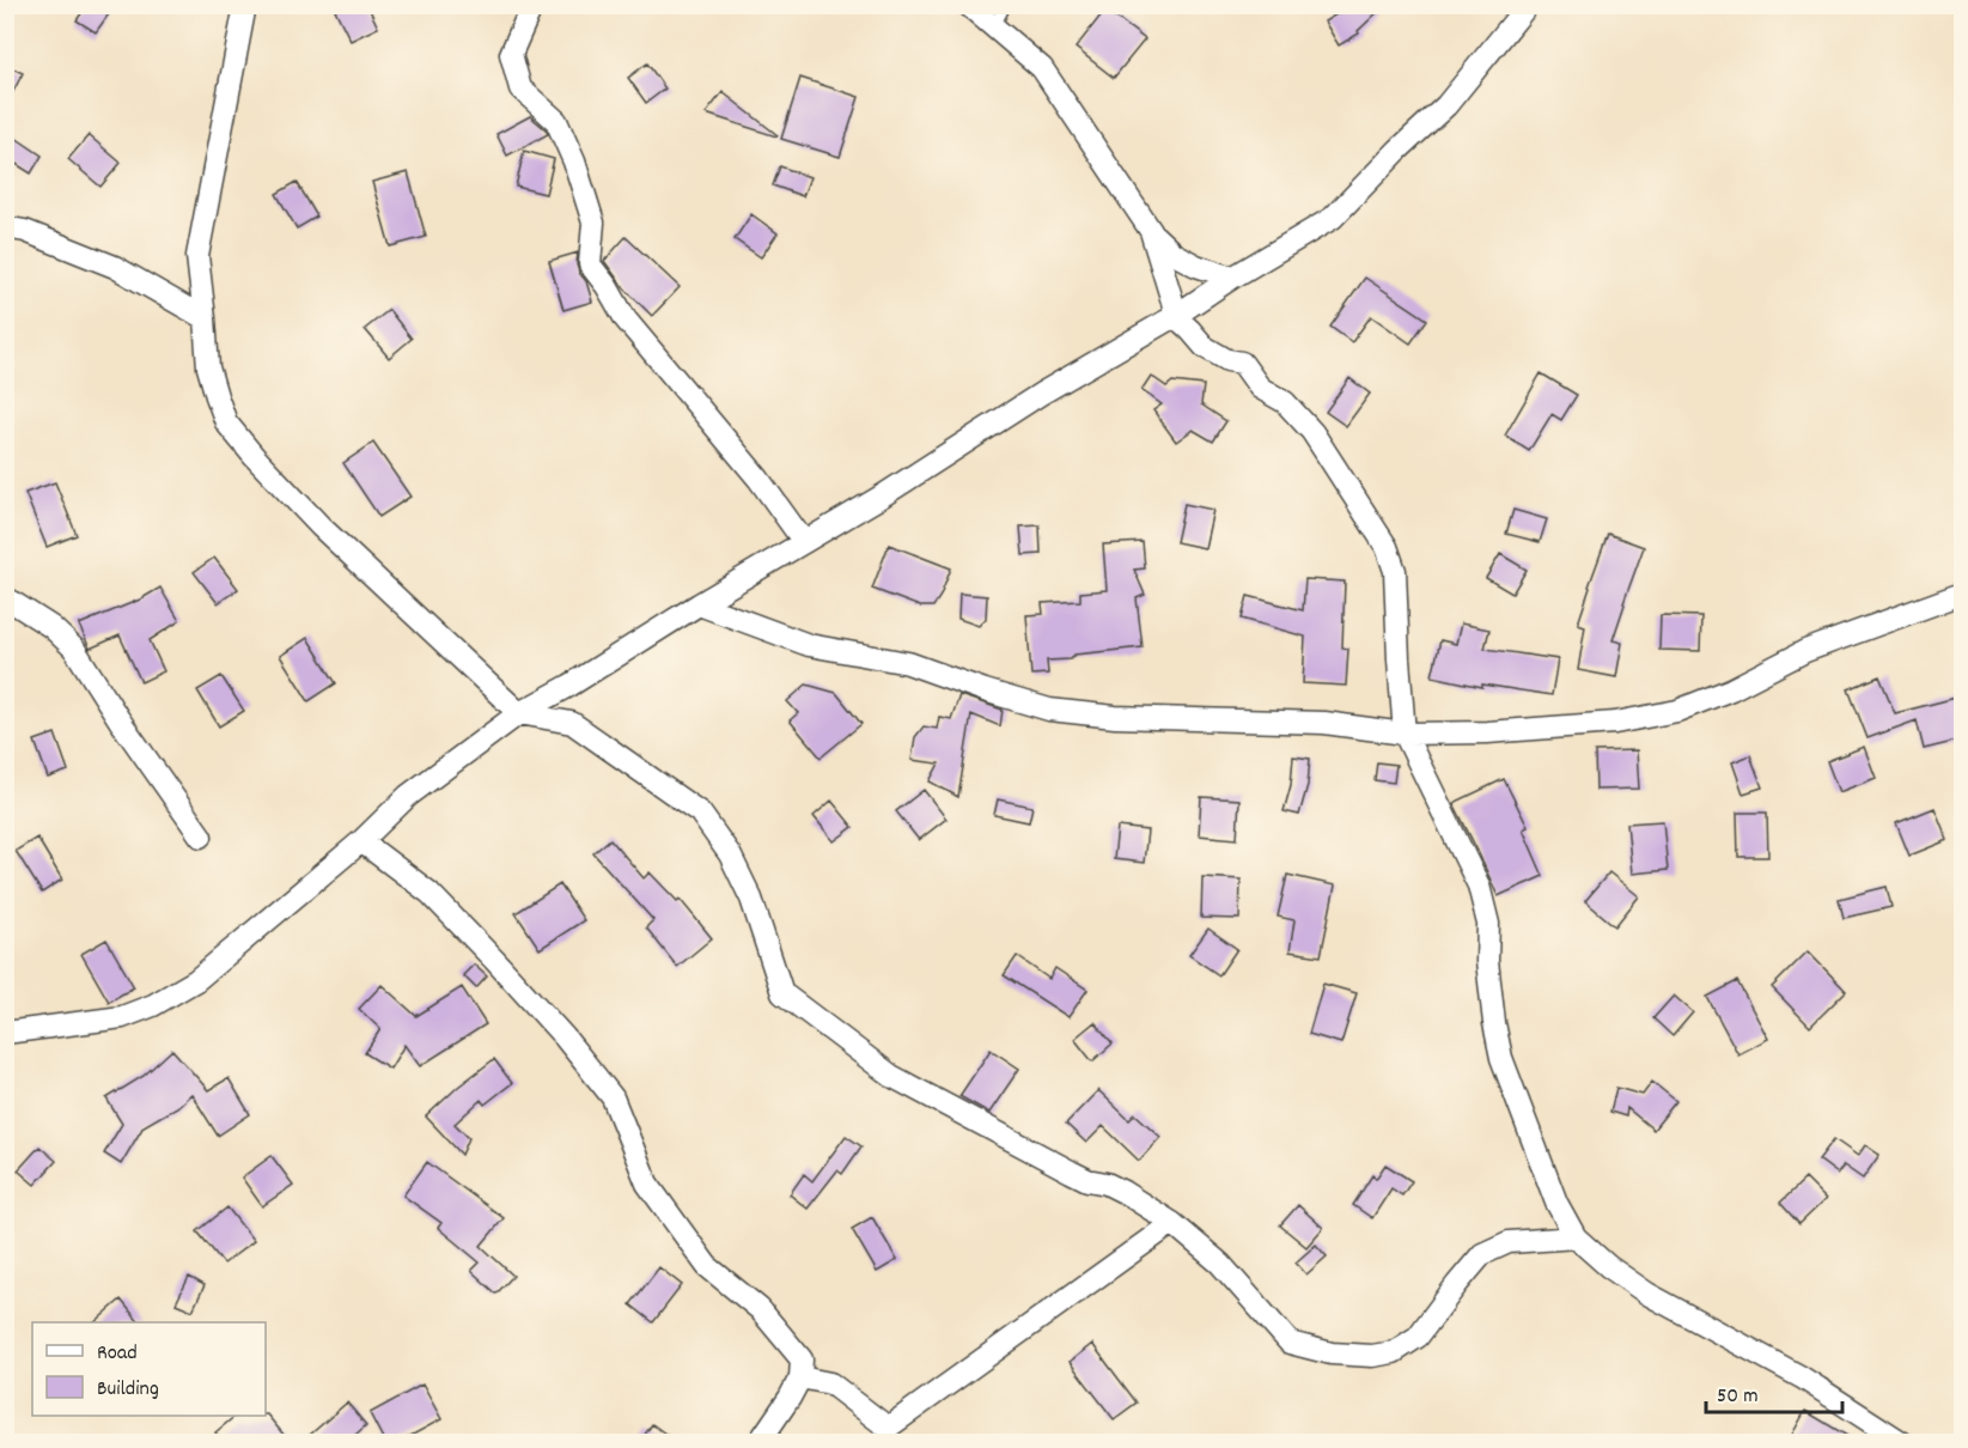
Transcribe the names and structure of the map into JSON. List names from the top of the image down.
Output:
{
  "legend": ["Road", "Building"],
  "scale_bar": "50 m"
}
